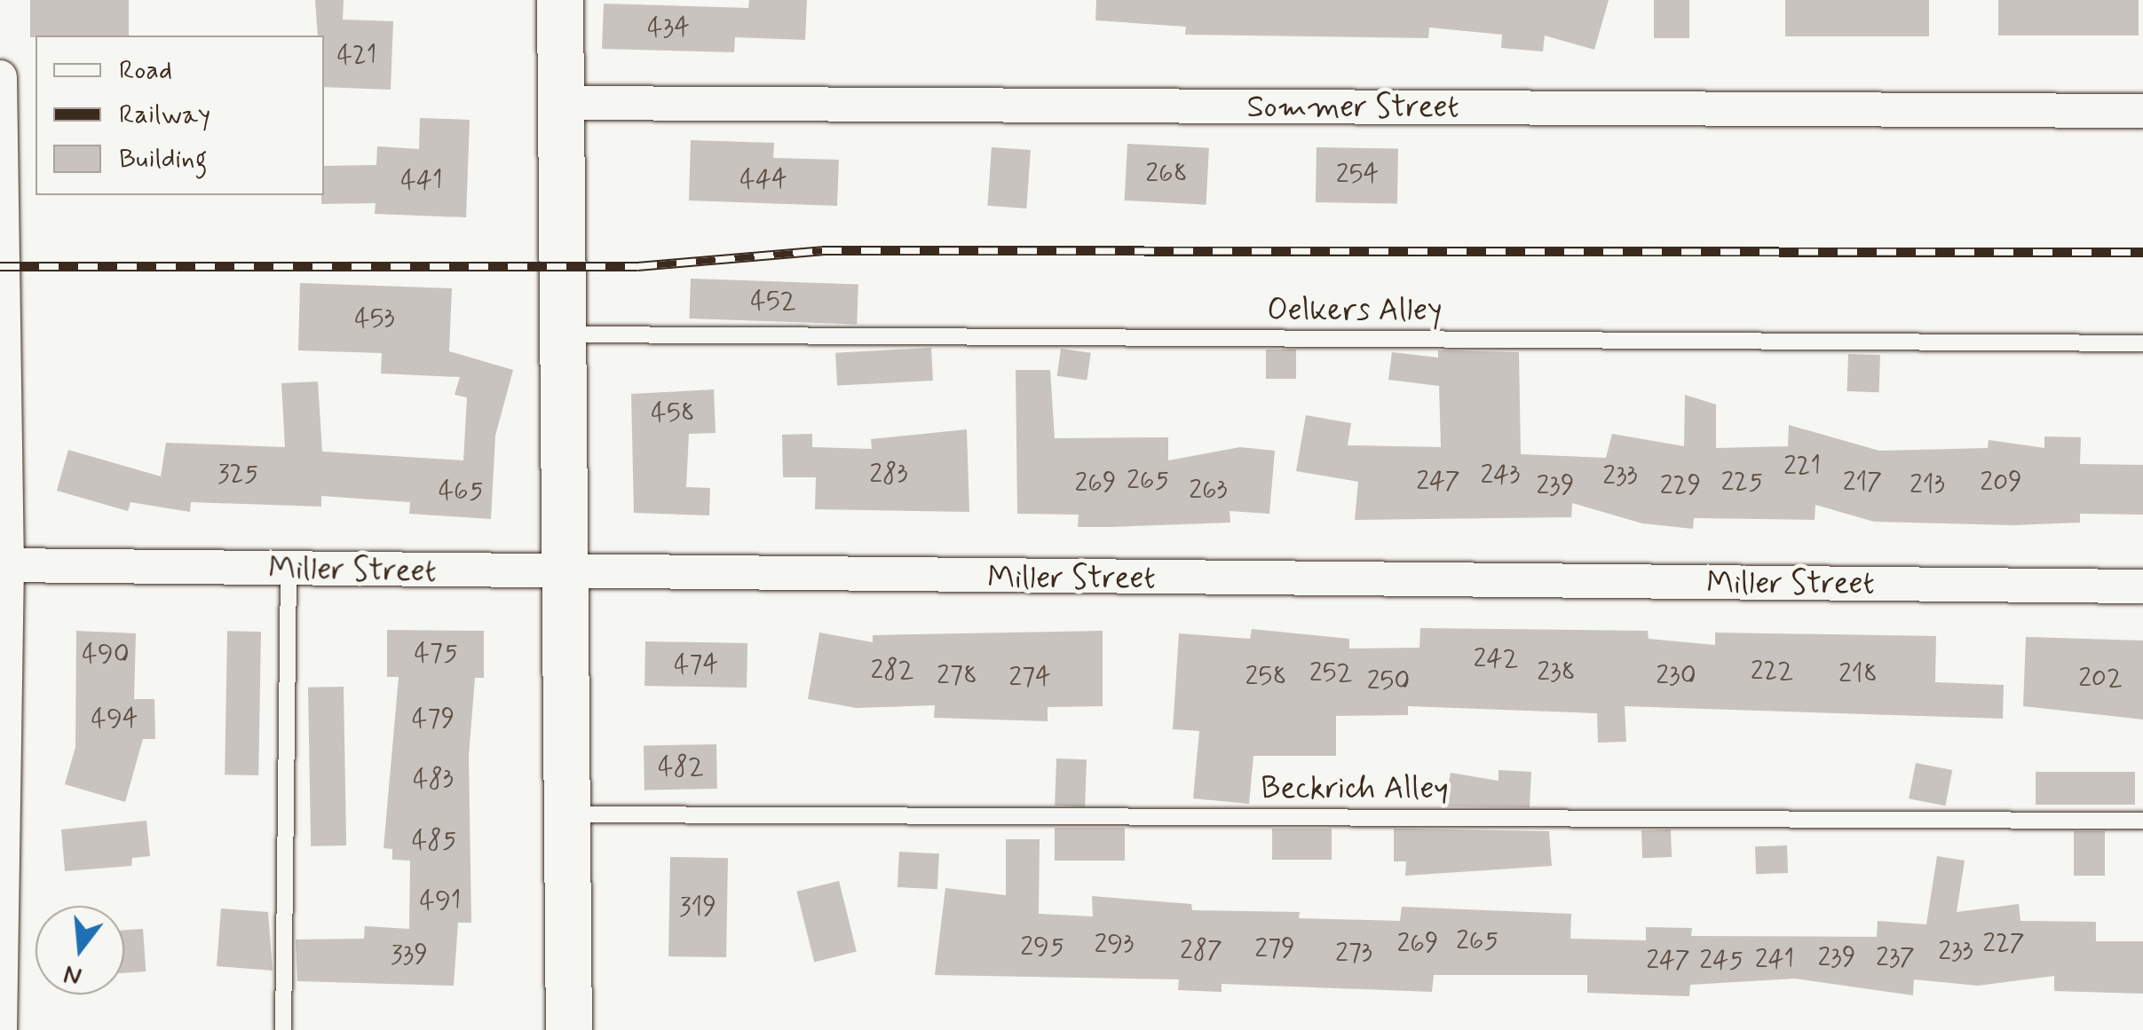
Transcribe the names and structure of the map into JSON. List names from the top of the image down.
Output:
{
  "streets": {
    "street": ["Sommer Street", "Miller Street"],
    "lane": ["Oelkers Alley", "Beckrich Alley"]
  },
  "house_numbers": [
    "434",
    "421",
    "268",
    "254",
    "444",
    "441",
    "452",
    "453",
    "458",
    "221",
    "325",
    "283",
    "243",
    "233",
    "265",
    "247",
    "225",
    "217",
    "209",
    "269",
    "213",
    "239",
    "229",
    "263",
    "465",
    "475",
    "490",
    "242",
    "474",
    "282",
    "222",
    "238",
    "252",
    "218",
    "278",
    "230",
    "258",
    "274",
    "202",
    "250",
    "494",
    "479",
    "482",
    "483",
    "485",
    "491",
    "319",
    "265",
    "269",
    "227",
    "293",
    "295",
    "279",
    "287",
    "233",
    "273",
    "339",
    "239",
    "237",
    "241",
    "247",
    "245"
  ],
  "legend": ["Road", "Railway", "Building"],
  "north": "bottom"
}
